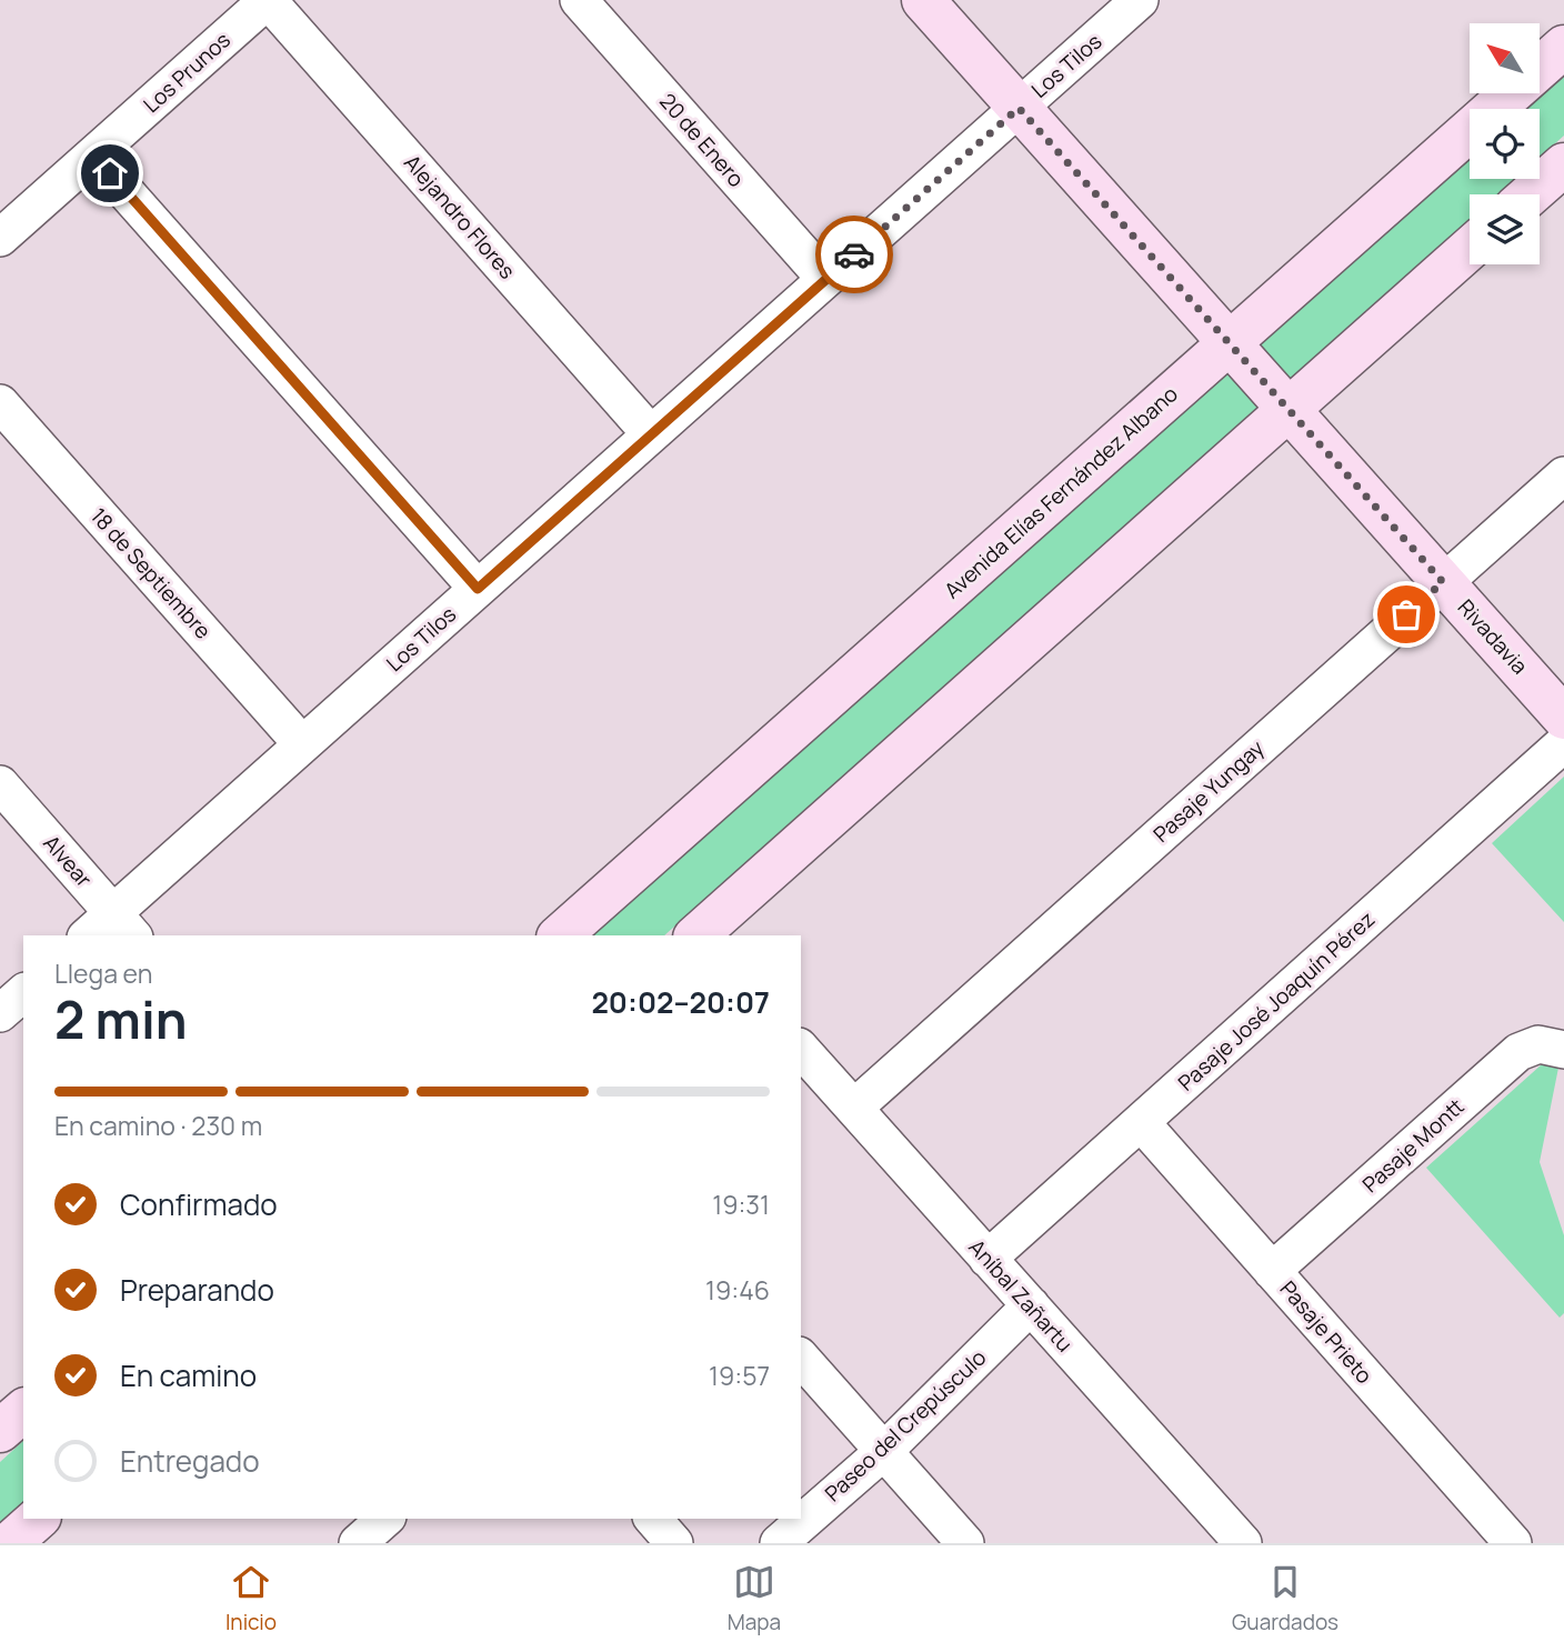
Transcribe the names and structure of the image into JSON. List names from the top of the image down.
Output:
{
  "streets": {
    "main road": ["Avenida Elías Fernández Albano", "Rivadavia"],
    "street": [
      "Los Tilos",
      "Los Prunos",
      "20 de Enero",
      "Alejandro Flores",
      "18 de Septiembre",
      "Pasaje Yungay",
      "Alvear",
      "Pasaje José Joaquín Pérez",
      "Pasaje Montt",
      "Aníbal Zañartu",
      "Pasaje Prieto",
      "Paseo del Crepúsculo"
    ]
  },
  "crossings": [
    ["Los Tilos", "20 de Enero"],
    ["Los Tilos", "Alejandro Flores"],
    ["Los Tilos", "18 de Septiembre"],
    ["Los Tilos", "Rivadavia"],
    ["Los Tilos", "Alvear"],
    ["Los Prunos", "Alejandro Flores"],
    ["Avenida Elías Fernández Albano", "Rivadavia"],
    ["Rivadavia", "Pasaje Yungay"],
    ["Pasaje Yungay", "Aníbal Zañartu"],
    ["Pasaje José Joaquín Pérez", "Aníbal Zañartu"],
    ["Pasaje José Joaquín Pérez", "Pasaje Prieto"],
    ["Pasaje Montt", "Pasaje Prieto"],
    ["Aníbal Zañartu", "Paseo del Crepúsculo"]
  ],
  "north": "top left",
  "page": {
    "heading": ["2 min", "Llega en", "20:02–20:07"],
    "bar": "En camino · 230 m",
    "list": [
      ["Confirmado", "19:31"],
      ["Preparando", "19:46"],
      ["En camino", "19:57"],
      "Entregado"
    ],
    "tabs": ["Inicio", "Mapa", "Guardados"]
  }
}
